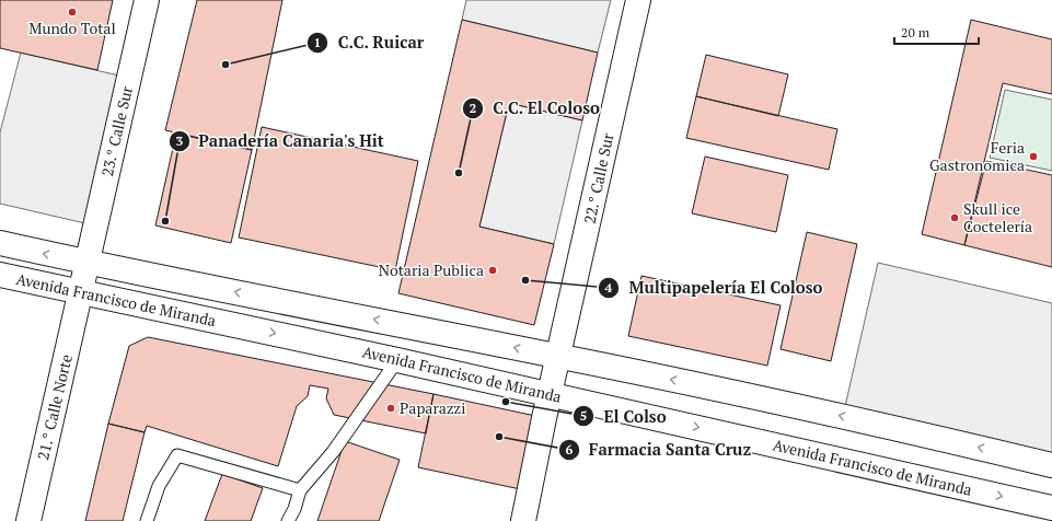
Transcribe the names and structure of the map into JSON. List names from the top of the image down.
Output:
{
  "streets": {
    "street": [
      "23.° Calle Sur",
      "22.° Calle Sur",
      "Avenida Francisco de Miranda",
      "21.° Calle Norte"
    ]
  },
  "crossings": [
    ["23.° Calle Sur", "Avenida Francisco de Miranda"],
    ["23.° Calle Sur", "21.° Calle Norte"],
    ["22.° Calle Sur", "Avenida Francisco de Miranda"],
    ["Avenida Francisco de Miranda", "21.° Calle Norte"]
  ],
  "places": [
    "Mundo Total",
    "C.C. Ruicar",
    "Feria Gastronomica",
    "C.C. El Coloso",
    "Skull ice Coctelería",
    "Panadería Canaria's Hit",
    "Notaria Publica",
    "Multipapelería El Coloso",
    "El Colso",
    "Paparazzi",
    "Farmacia Santa Cruz"
  ],
  "scale_bar": "20 m"
}
